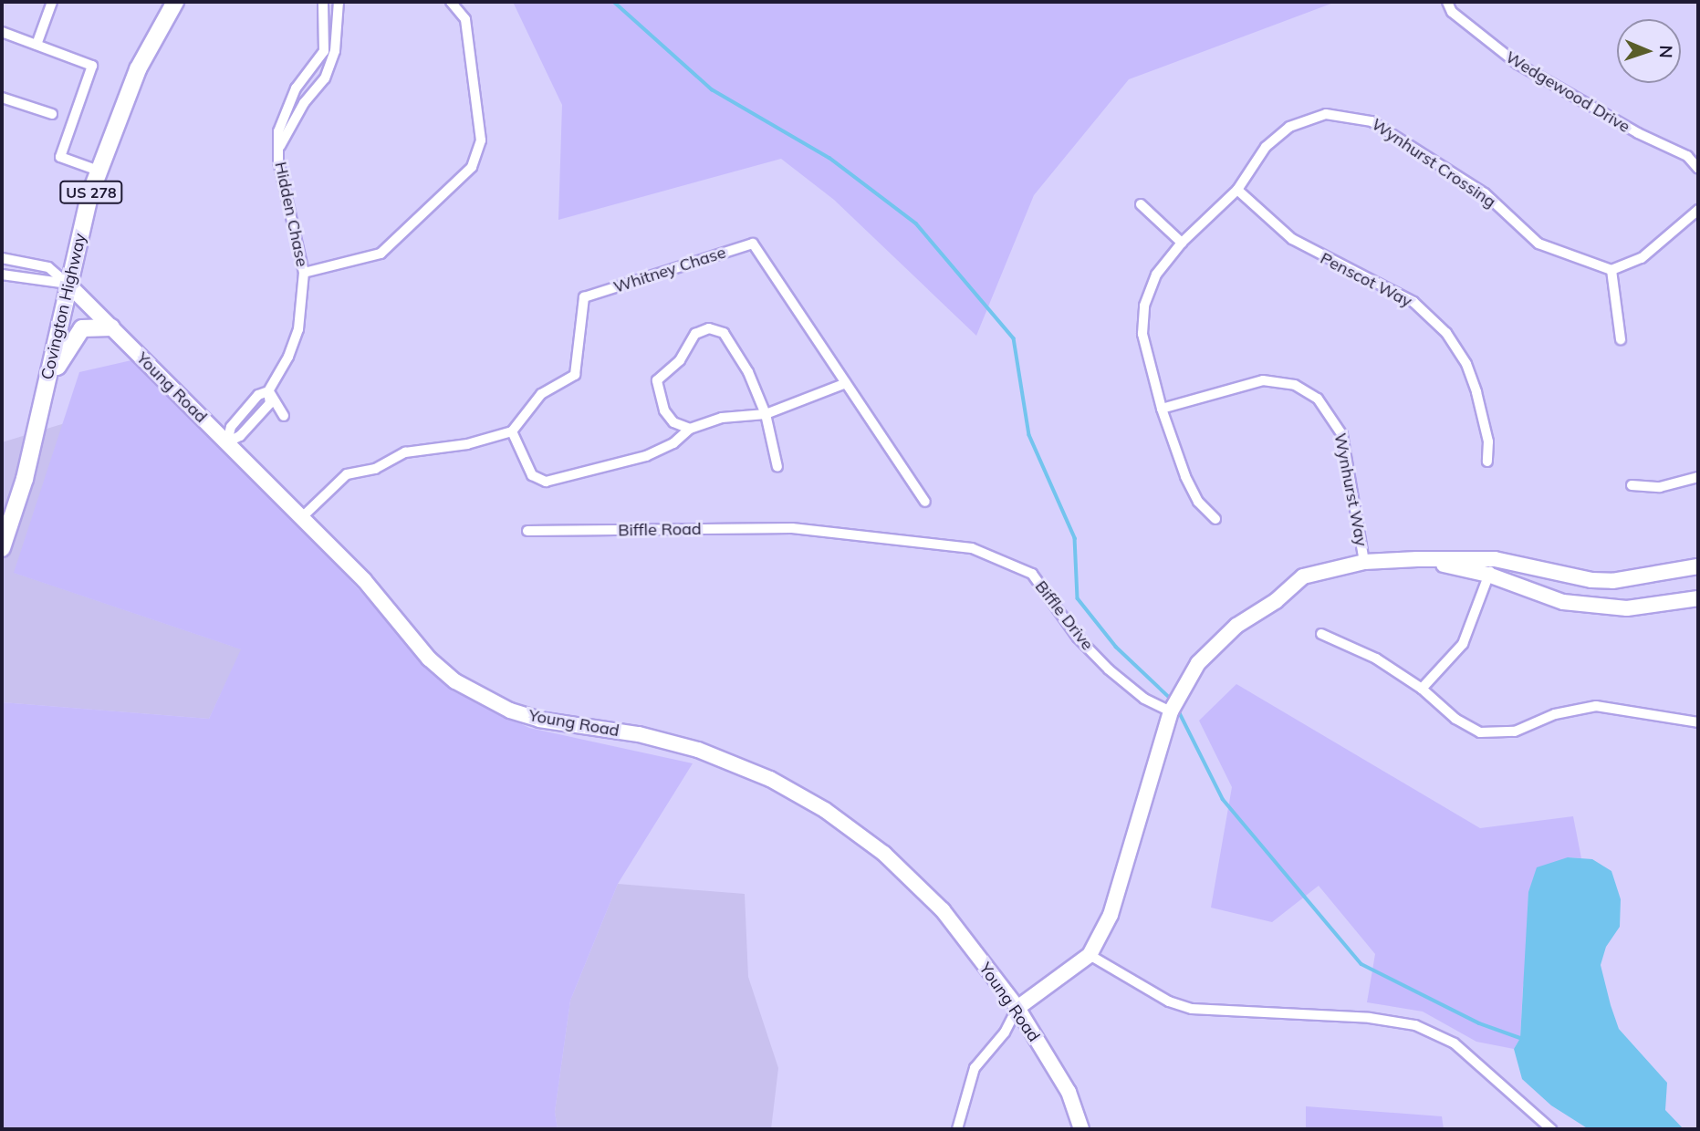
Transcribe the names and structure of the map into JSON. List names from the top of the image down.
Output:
{
  "streets": {
    "main road": ["US 278", "Covington Highway"],
    "street": [
      "Wedgewood Drive",
      "Wynhurst Crossing",
      "Hidden Chase",
      "Whitney Chase",
      "Penscot Way",
      "Young Road",
      "Wynhurst Way",
      "Biffle Road",
      "Biffle Drive"
    ]
  },
  "crossings": [
    ["Wynhurst Crossing", "Penscot Way"],
    ["Wynhurst Crossing", "Wynhurst Way"],
    ["Hidden Chase", "Young Road"],
    ["Covington Highway", "Young Road"],
    ["Biffle Road", "Biffle Drive"]
  ],
  "north": "right"
}
